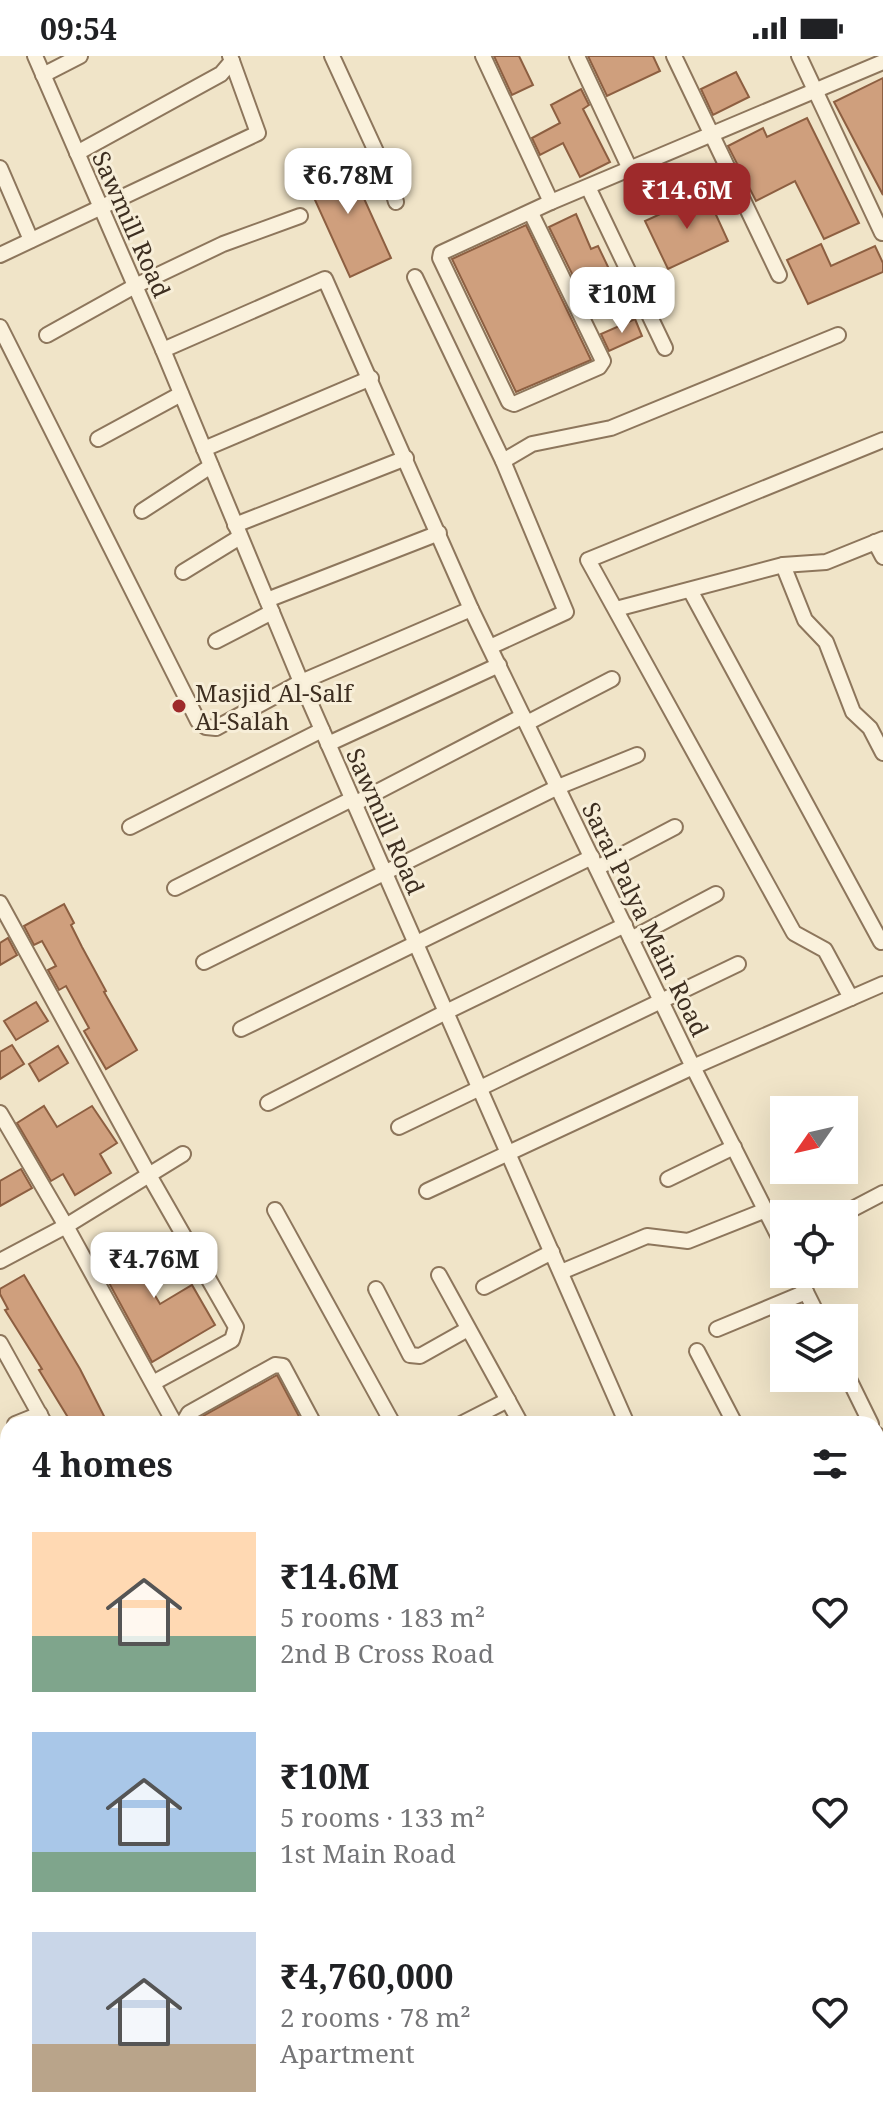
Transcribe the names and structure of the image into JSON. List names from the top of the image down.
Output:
{
  "streets": {
    "street": ["Sawmill Road", "Sarai Palya Main Road"]
  },
  "crossings": [
    ["Sawmill Road", "Sarai Palya Main Road"]
  ],
  "places": ["Masjid Al-Salf Al-Salah"],
  "north": "bottom left",
  "page": {
    "status": "09:54",
    "price": [
      "₹6.78M",
      "₹14.6M",
      "₹10M",
      "₹4.76M"
    ],
    "heading": "4 homes",
    "list": [
      {
        "name": "₹14.6M",
        "note": "5 rooms · 183 m² · 2nd B Cross Road"
      },
      {
        "name": "₹10M",
        "note": "5 rooms · 133 m² · 1st Main Road"
      },
      {
        "name": "₹4,760,000",
        "note": "2 rooms · 78 m² · Apartment"
      }
    ]
  }
}
